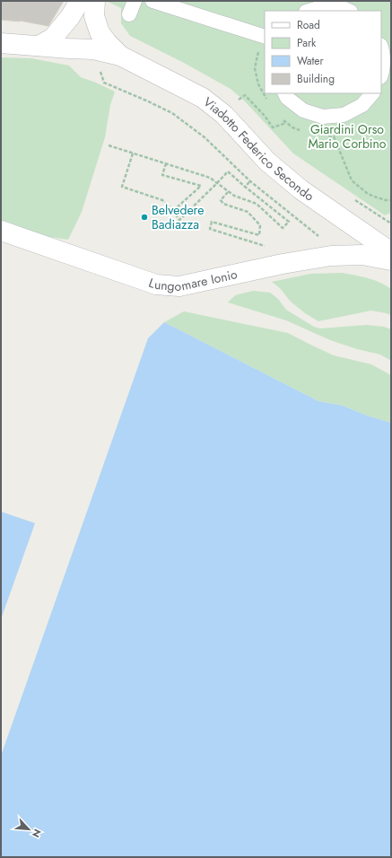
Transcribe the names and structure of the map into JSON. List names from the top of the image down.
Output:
{
  "streets": {
    "street": ["Viadotto Federico Secondo", "Lungomare Ionio"]
  },
  "parks": ["Giardini Orso Mario Corbino"],
  "places": ["Belvedere Badiazza"],
  "legend": [
    "Road",
    "Park",
    "Water",
    "Building"
  ],
  "north": "bottom right"
}
